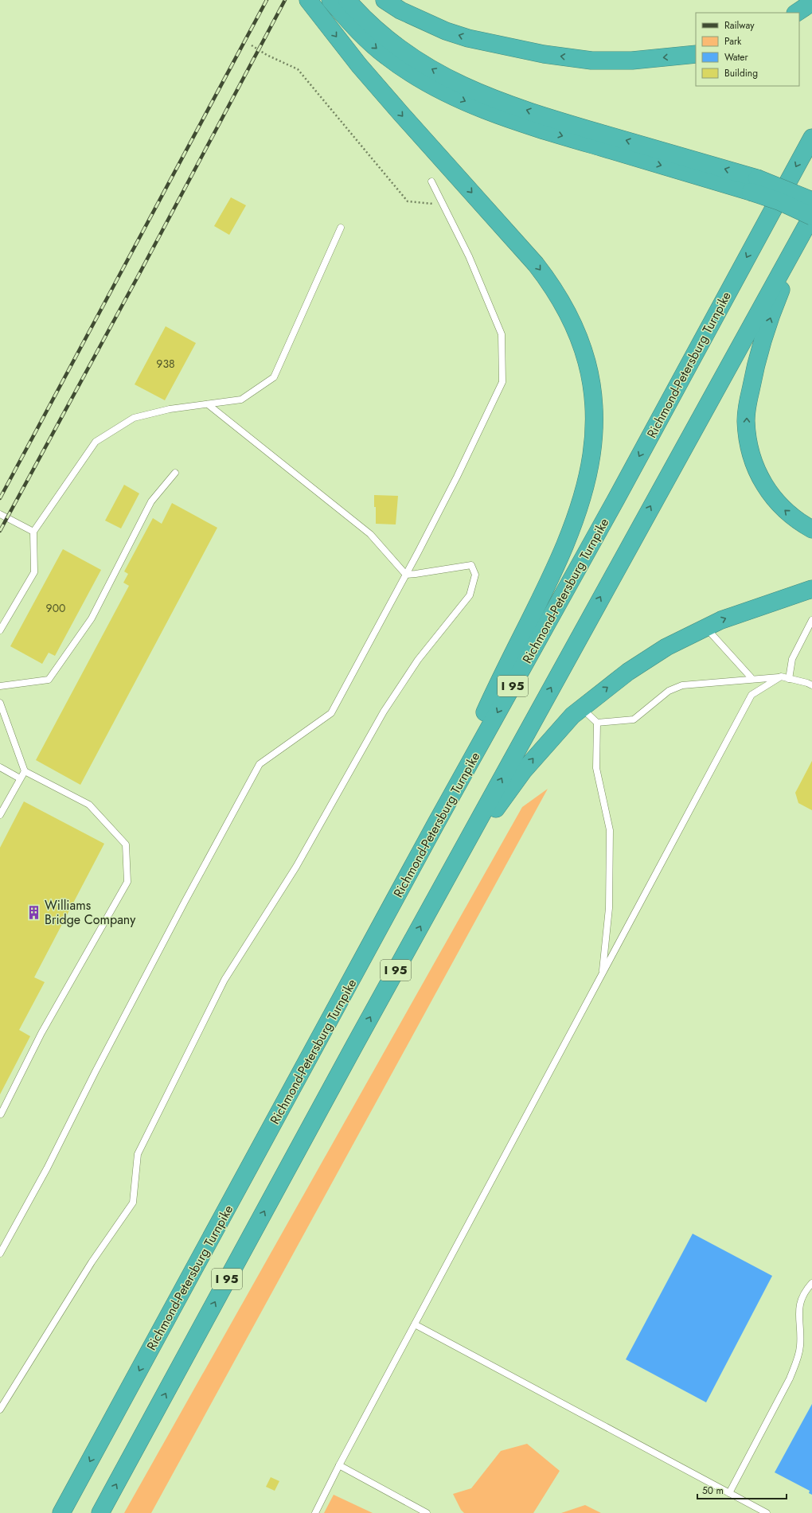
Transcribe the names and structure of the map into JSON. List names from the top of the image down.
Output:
{
  "streets": {
    "highway": ["Richmond-Petersburg Turnpike", "I 95"]
  },
  "places": {
    "building": ["Williams Bridge Company"]
  },
  "house_numbers": ["938", "900"],
  "legend": [
    "Railway",
    "Park",
    "Water",
    "Building"
  ],
  "scale_bar": "50 m"
}
